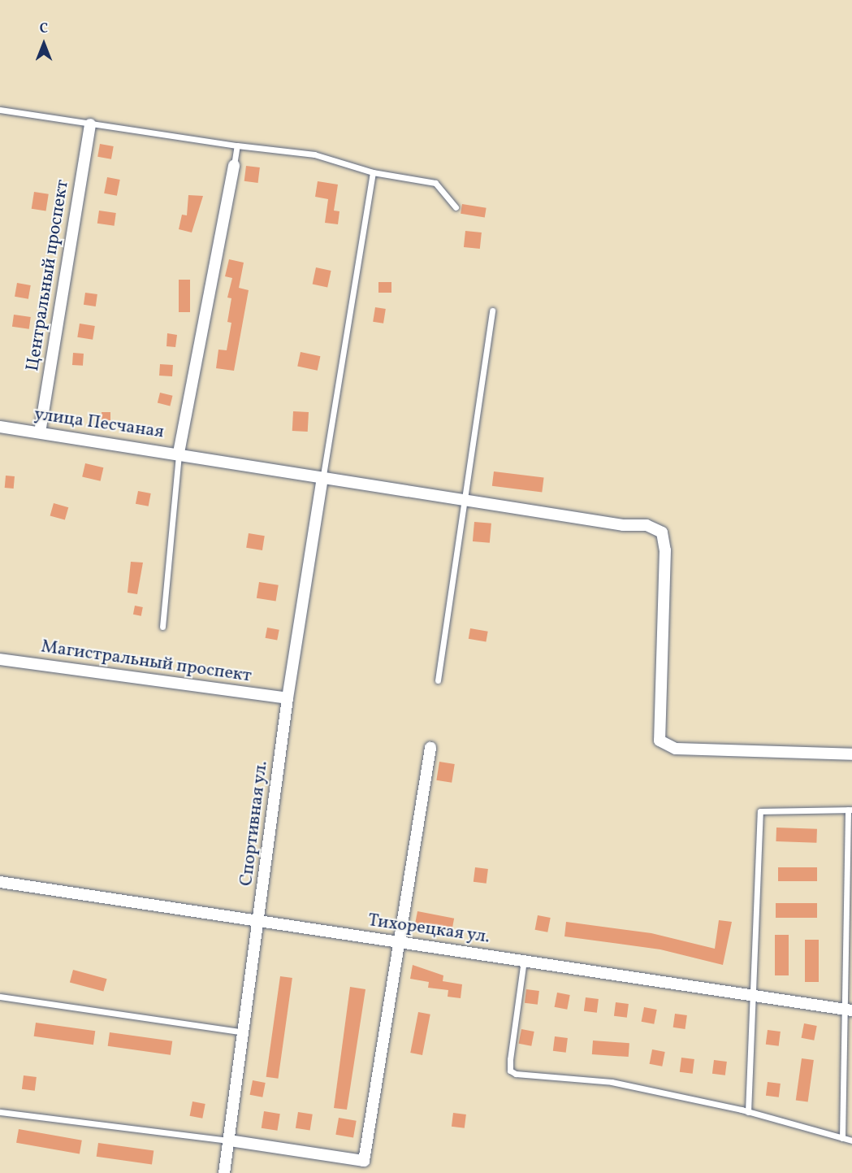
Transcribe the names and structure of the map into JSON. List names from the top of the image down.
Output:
{
  "streets": {
    "street": [
      "Центральный проспект",
      "улица Песчаная",
      "Магистральный проспект",
      "Спортивная ул.",
      "Тихорецкая ул."
    ]
  },
  "crossings": [
    ["Центральный проспект", "улица Песчаная"],
    ["улица Песчаная", "Спортивная ул."],
    ["Магистральный проспект", "Спортивная ул."],
    ["Спортивная ул.", "Тихорецкая ул."]
  ],
  "north": "top"
}
